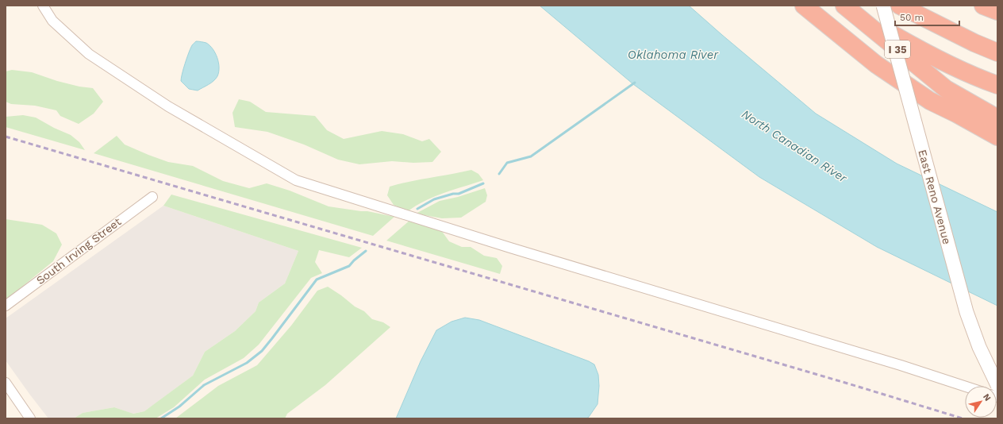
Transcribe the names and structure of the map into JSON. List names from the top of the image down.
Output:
{
  "streets": {
    "highway": ["I 35"],
    "main road": ["East Reno Avenue"],
    "street": ["South Irving Street"]
  },
  "water": ["Oklahoma River", "North Canadian River"],
  "scale_bar": "50 m",
  "north": "top right"
}
